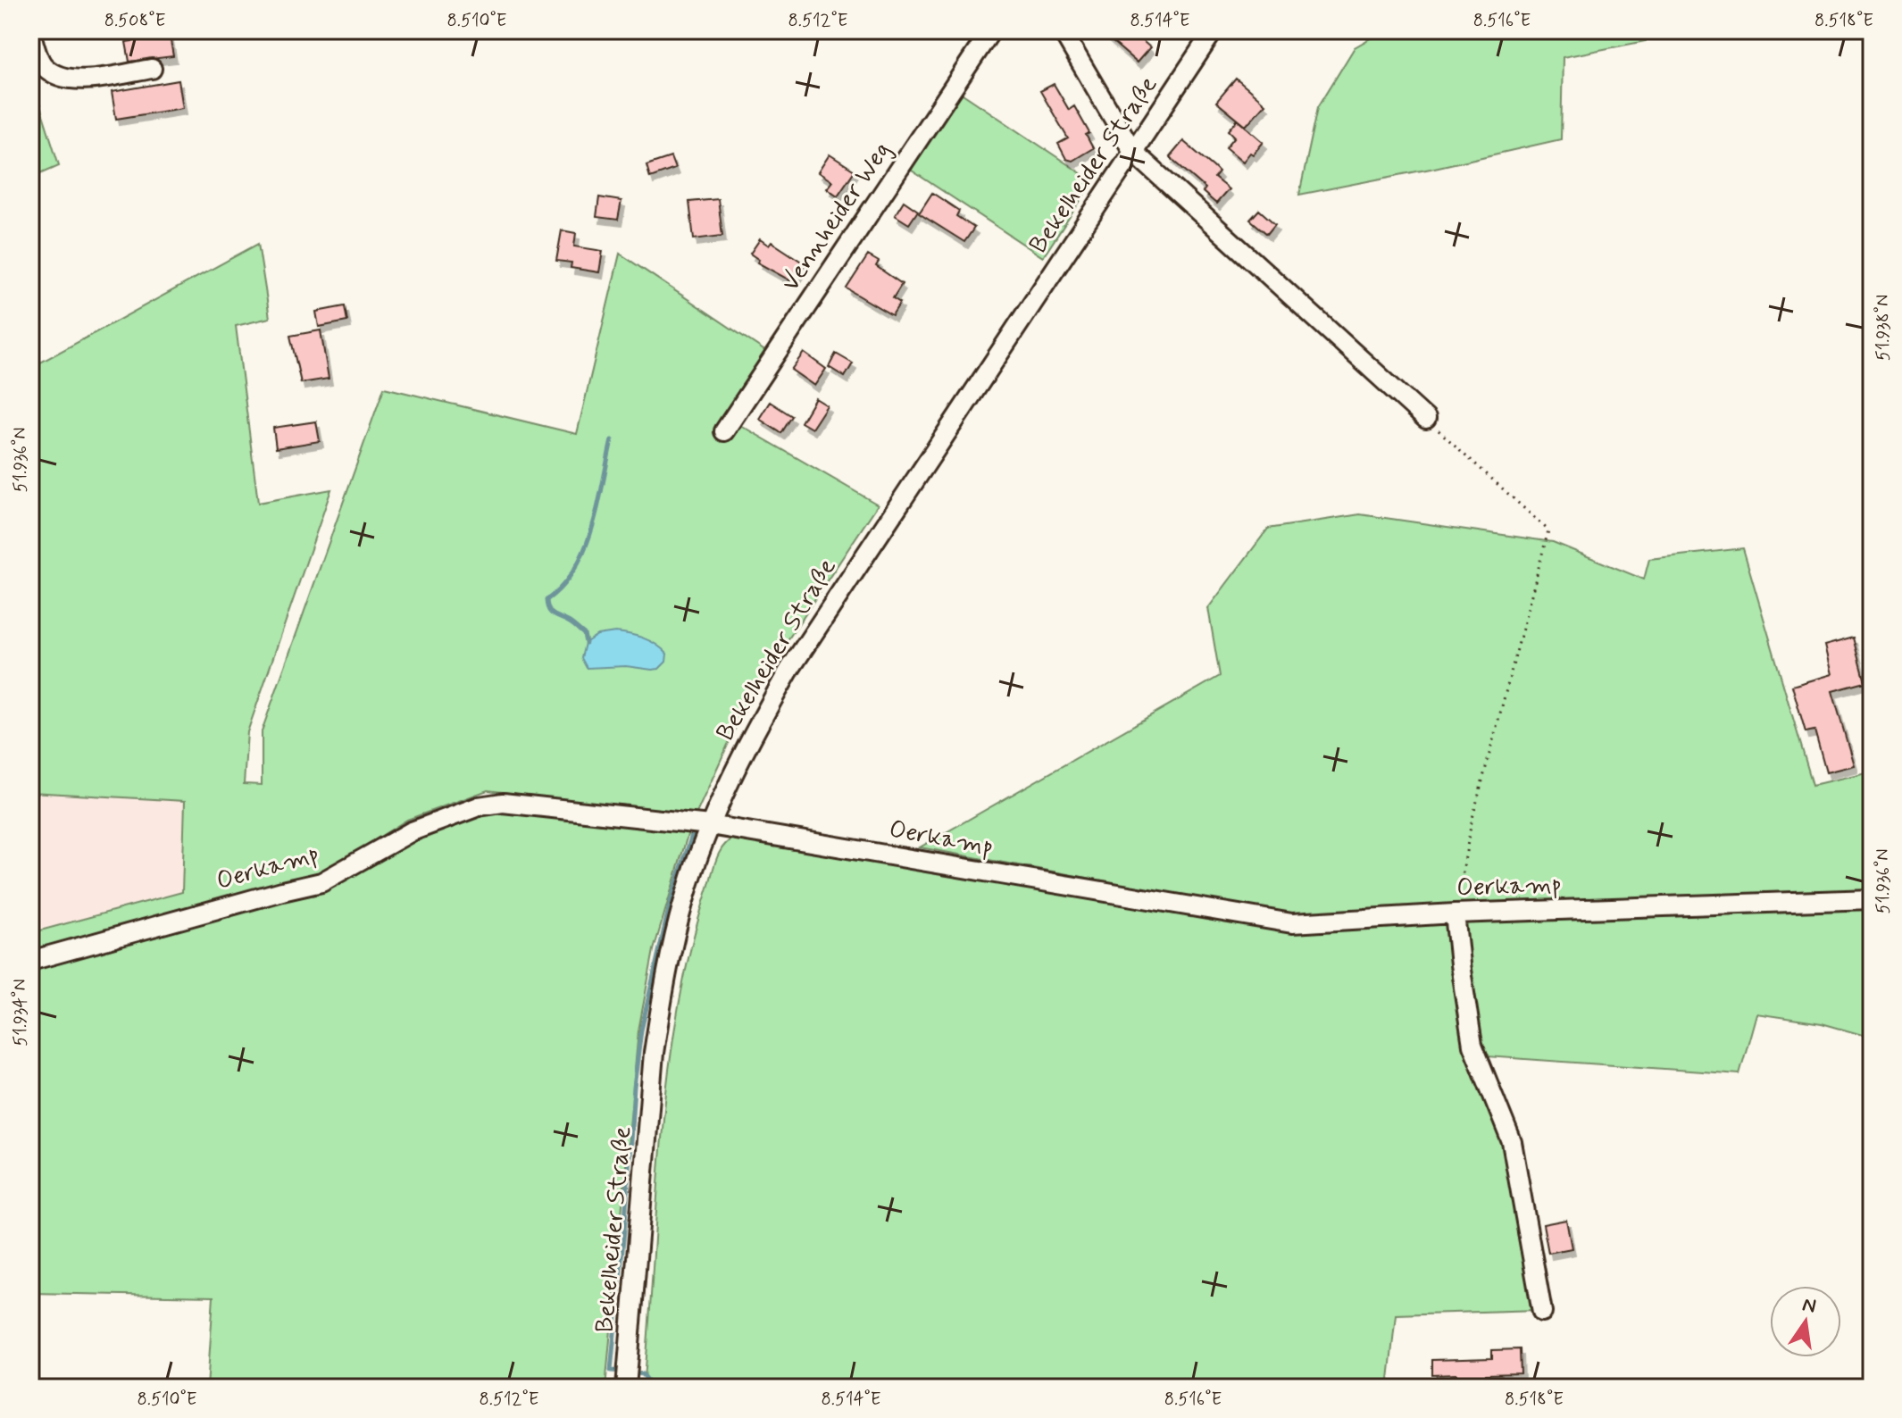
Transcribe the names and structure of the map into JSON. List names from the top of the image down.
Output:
{
  "streets": {
    "street": ["Bekelheider Straße", "Vennheider Weg", "Oerkamp"]
  },
  "crossings": [
    ["Bekelheider Straße", "Oerkamp"]
  ],
  "north": "top",
  "coordinates": [
    "8.508°E",
    "8.510°E",
    "8.512°E",
    "8.514°E",
    "8.516°E",
    "8.518°E",
    "51.938°N",
    "51.936°N",
    "51.934°N"
  ]
}
